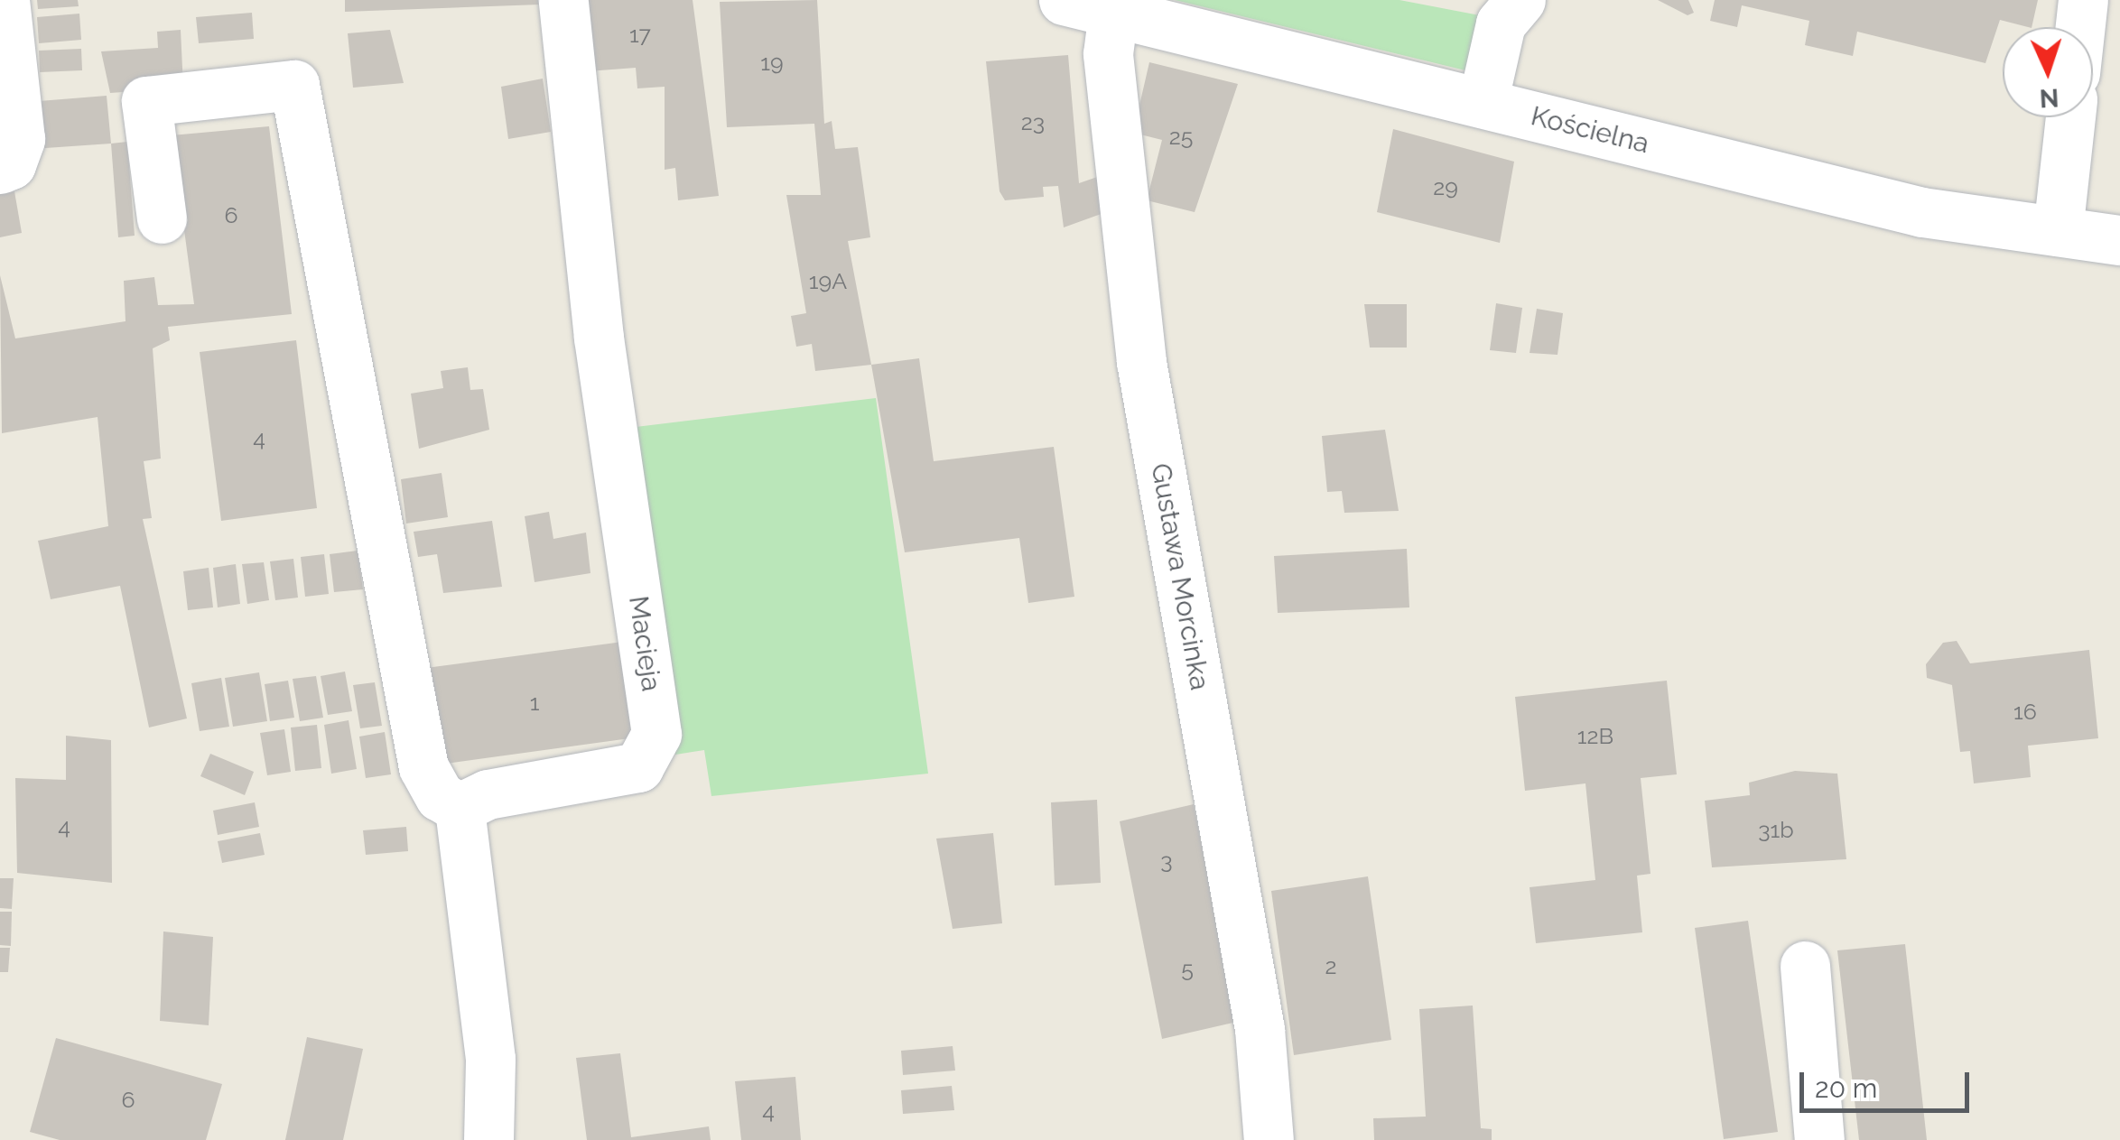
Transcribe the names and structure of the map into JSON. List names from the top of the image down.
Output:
{
  "streets": {
    "street": ["Kościelna", "Gustawa Morcinka", "Macieja"]
  },
  "crossings": [
    ["Kościelna", "Gustawa Morcinka"]
  ],
  "house_numbers": [
    "17",
    "19",
    "23",
    "25",
    "29",
    "6",
    "19A",
    "4",
    "1",
    "16",
    "12B",
    "4",
    "31b",
    "3",
    "2",
    "5",
    "6",
    "4"
  ],
  "scale_bar": "20 m",
  "north": "bottom"
}
